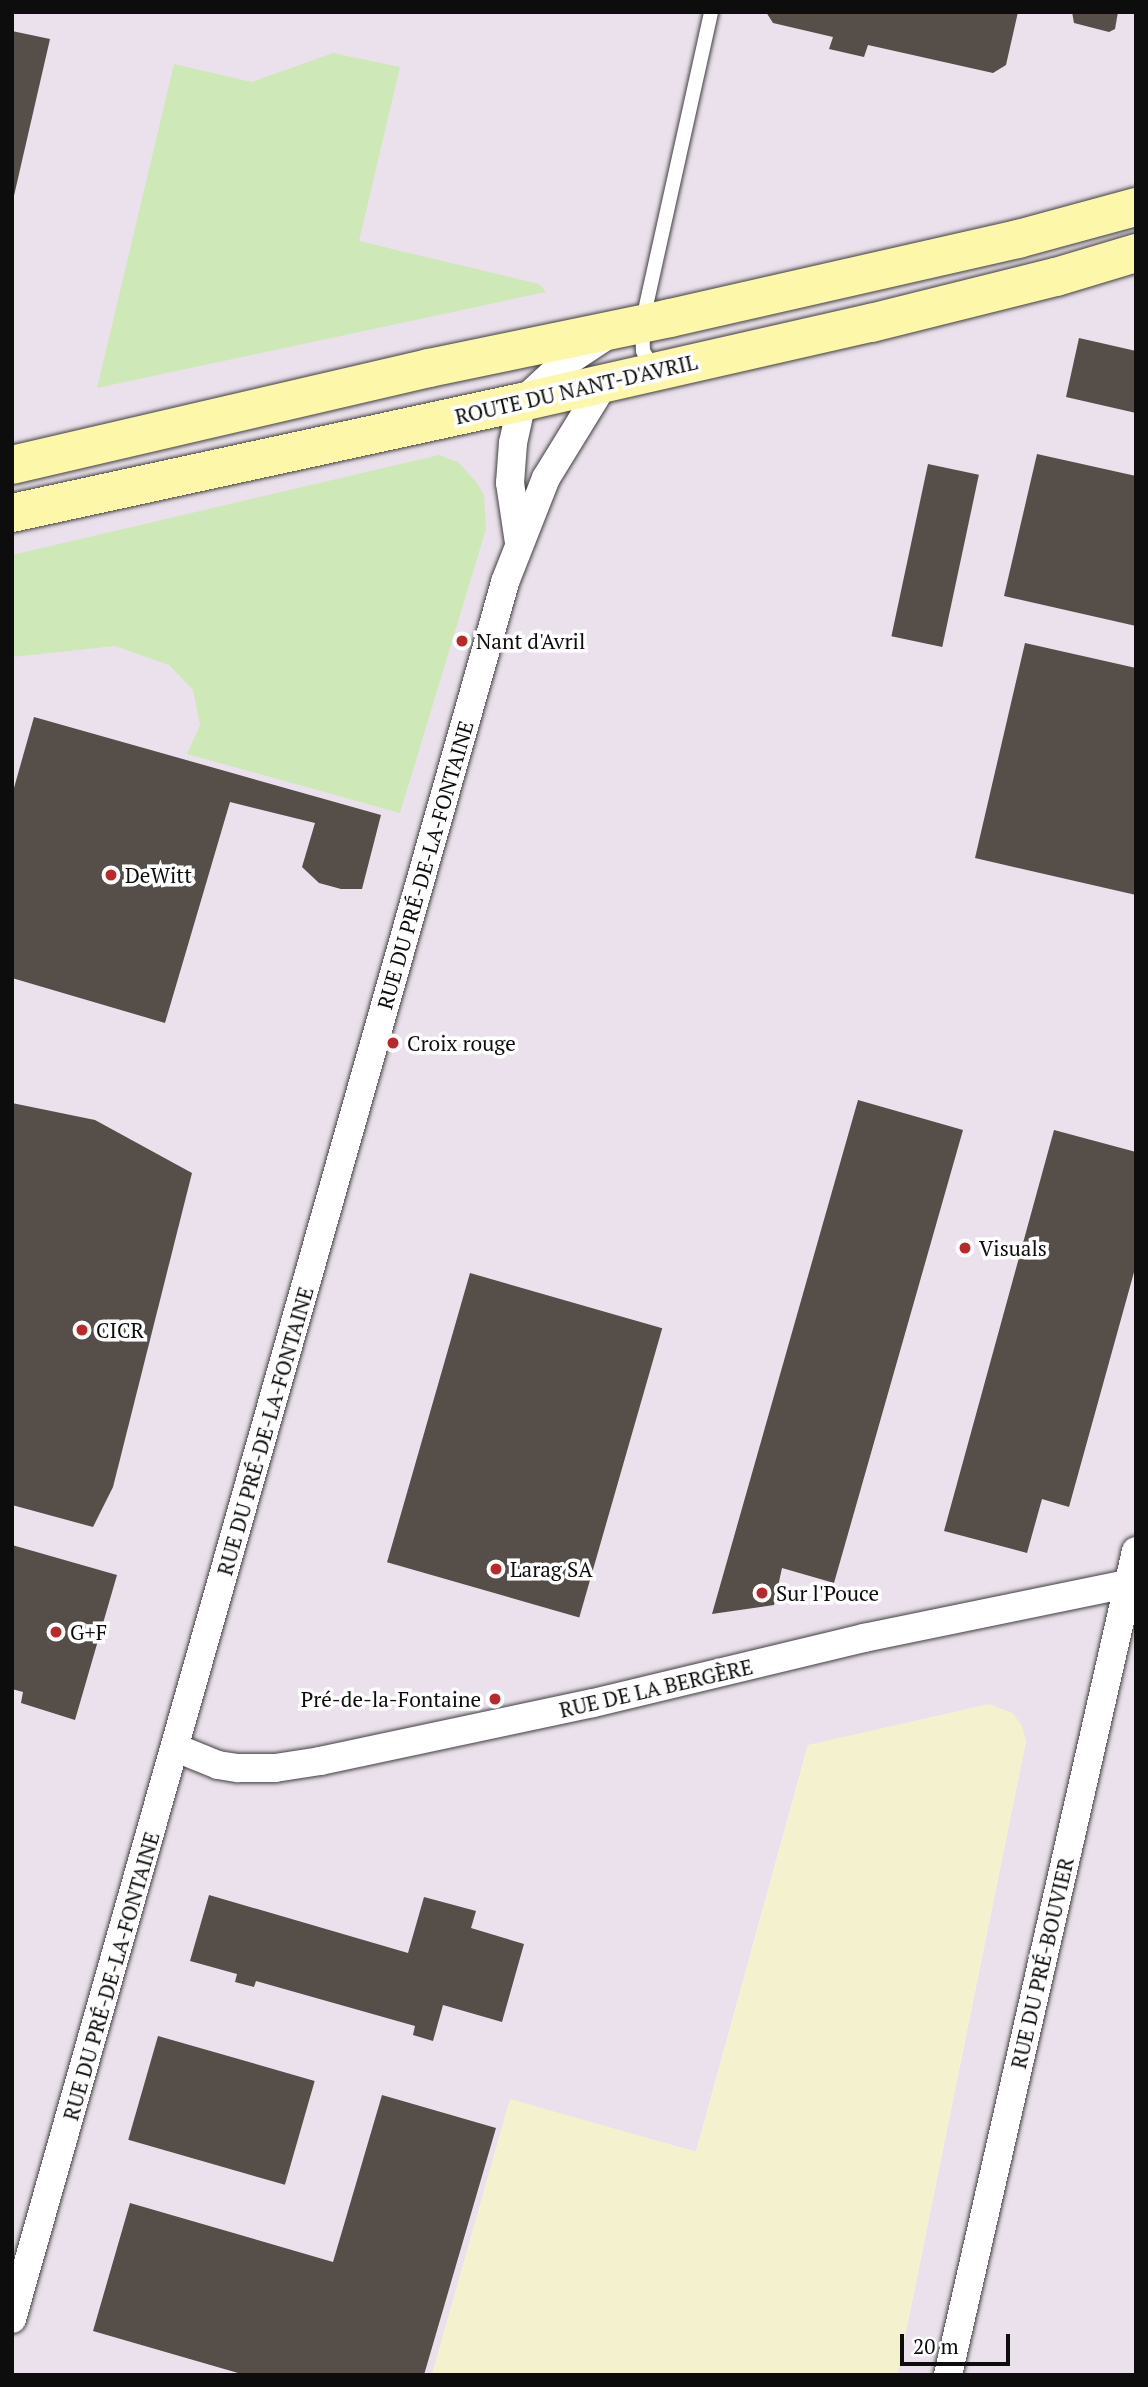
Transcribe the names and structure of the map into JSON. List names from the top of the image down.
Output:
{
  "streets": {
    "main road": ["ROUTE DU NANT-D'AVRIL"],
    "street": ["RUE DU PRÉ-DE-LA-FONTAINE", "RUE DE LA BERGÈRE", "RUE DU PRÉ-BOUVIER"]
  },
  "crossings": [
    ["ROUTE DU NANT-D'AVRIL", "RUE DU PRÉ-DE-LA-FONTAINE"],
    ["RUE DU PRÉ-DE-LA-FONTAINE", "RUE DE LA BERGÈRE"],
    ["RUE DE LA BERGÈRE", "RUE DU PRÉ-BOUVIER"]
  ],
  "places": [
    "Nant d'Avril",
    "DeWitt",
    "Croix rouge",
    "Visuals",
    "CICR",
    "Larag SA",
    "Sur l'Pouce",
    "G+F",
    "Pré-de-la-Fontaine"
  ],
  "scale_bar": "20 m"
}
